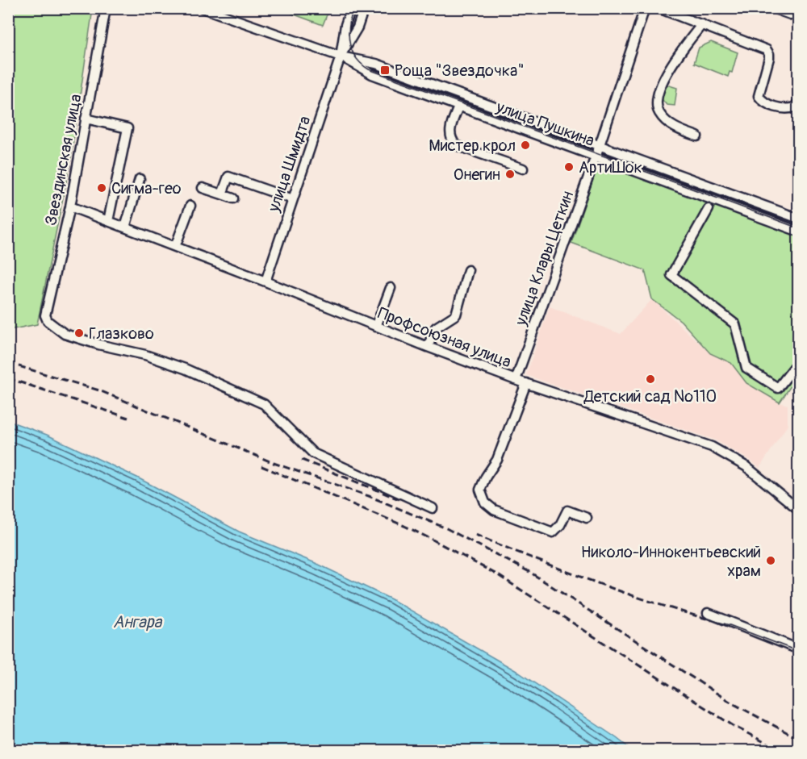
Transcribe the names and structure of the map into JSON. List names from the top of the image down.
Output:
{
  "streets": {
    "street": [
      "улица Пушкина",
      "Звездинская улица",
      "улица Шмидта",
      "улица Клары Цеткин",
      "Профсоюзная улица"
    ]
  },
  "crossings": [
    ["улица Пушкина", "улица Шмидта"],
    ["улица Пушкина", "улица Клары Цеткин"],
    ["Звездинская улица", "Профсоюзная улица"],
    ["улица Шмидта", "Профсоюзная улица"],
    ["улица Клары Цеткин", "Профсоюзная улица"]
  ],
  "water": ["Ангара"],
  "places": {
    "transit": ["Роща \"Звездочка\""],
    "other": [
      "Мистер крол",
      "АртиШок",
      "Онегин",
      "Сигма-гео",
      "Глазково",
      "Детский сад №110",
      "Николо-Иннокентьевский храм"
    ]
  }
}
